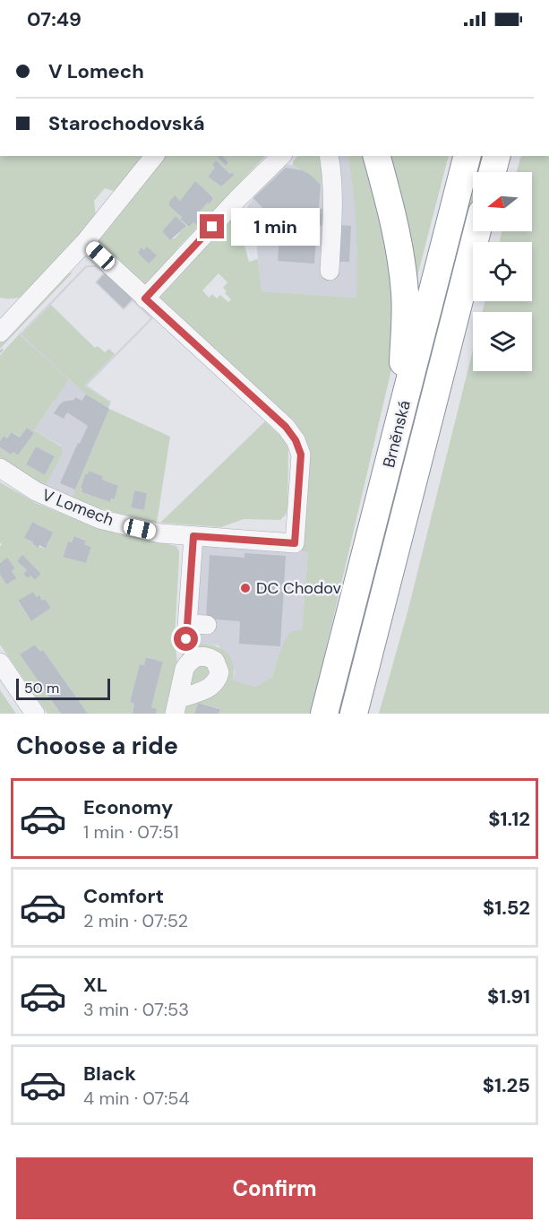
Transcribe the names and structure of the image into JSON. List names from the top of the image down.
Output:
{
  "streets": {
    "highway": ["Brněnská"],
    "street": ["V Lomech"]
  },
  "places": ["DC Chodov"],
  "scale_bar": "50 m",
  "north": "left",
  "page": {
    "status": "07:49",
    "banner": ["V Lomech", "Starochodovská"],
    "bubble": "1 min",
    "scale": "50 m",
    "heading": "Choose a ride",
    "list": [
      {
        "name": "Economy",
        "note": "1 min · 07:51",
        "value": "$1.12"
      },
      {
        "name": "Comfort",
        "note": "2 min · 07:52",
        "value": "$1.52"
      },
      {
        "name": "XL",
        "note": "3 min · 07:53",
        "value": "$1.91"
      },
      {
        "name": "Black",
        "note": "4 min · 07:54",
        "value": "$1.25"
      }
    ],
    "buttons": "Confirm"
  }
}
